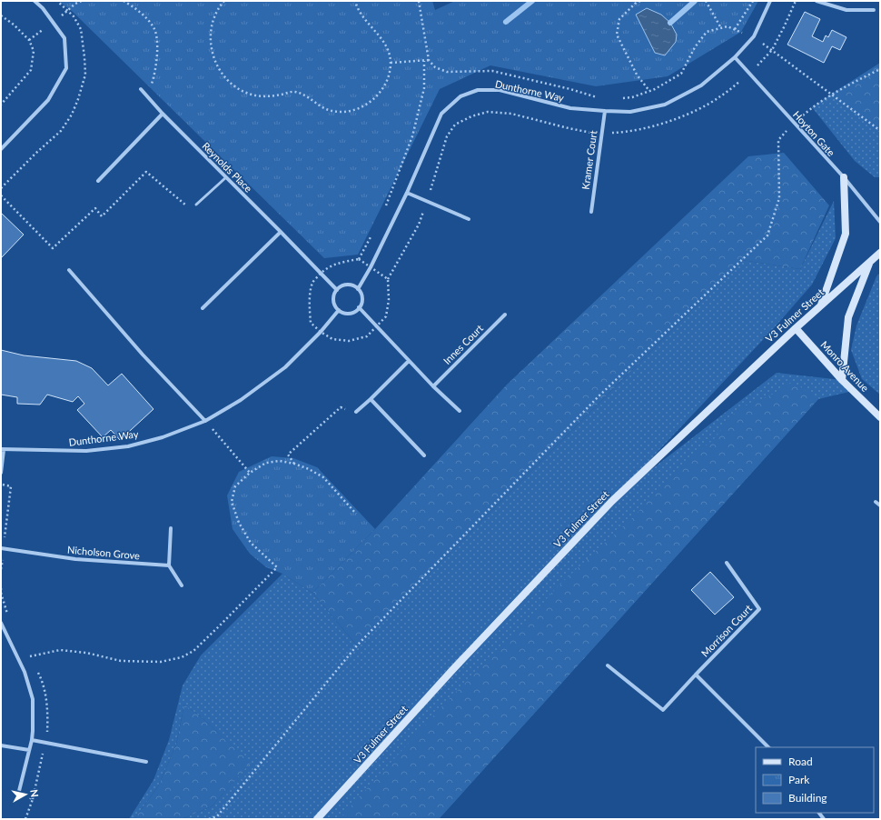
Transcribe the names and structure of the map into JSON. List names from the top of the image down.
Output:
{
  "streets": {
    "street": [
      "Dunthorne Way",
      "Hoyton Gate",
      "Kramer Court",
      "Reynolds Place",
      "V3 Fulmer Street",
      "Innes Court",
      "Monro Avenue",
      "Nicholson Grove",
      "Morrison Court"
    ]
  },
  "crossings": [
    ["Dunthorne Way", "Hoyton Gate"],
    ["Dunthorne Way", "Kramer Court"],
    ["Dunthorne Way", "Reynolds Place"],
    ["V3 Fulmer Street", "Monro Avenue"]
  ],
  "legend": ["Road", "Park", "Building"],
  "north": "right"
}
